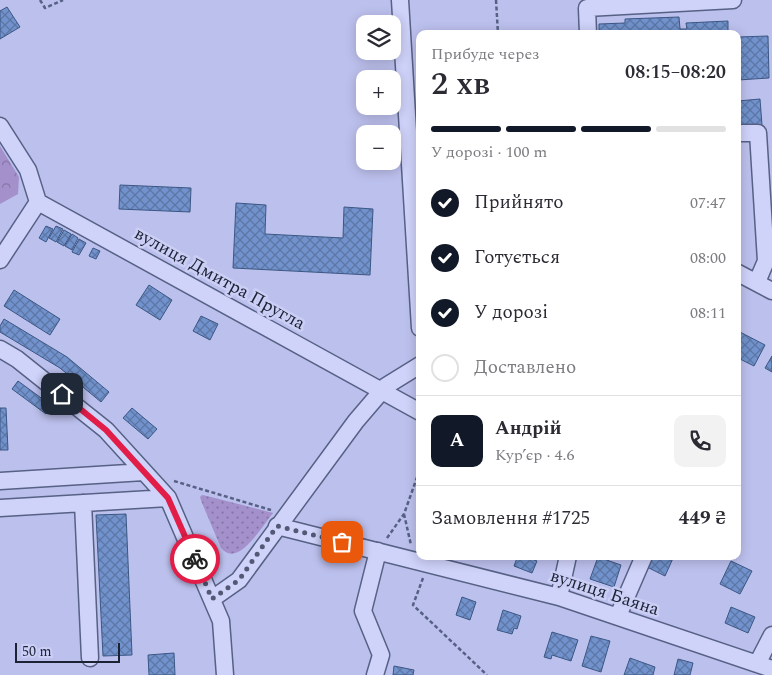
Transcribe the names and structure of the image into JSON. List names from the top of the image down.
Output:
{
  "streets": {
    "street": ["вулиця Дмитра Пругла", "вулиця Баяна"]
  },
  "scale_bar": "50 m",
  "page": {
    "map_buttons": ["+", "−"],
    "heading": ["2 хв", "Прибуде через", "08:15–08:20"],
    "panel": [
      "Андрій",
      "Кур’єр · 4.6",
      "Замовлення #1725",
      "449 ₴"
    ],
    "bar": "У дорозі · 100 m",
    "list": [
      ["Прийнято", "07:47"],
      ["Готується", "08:00"],
      ["У дорозі", "08:11"],
      "Доставлено"
    ],
    "round": "А",
    "scale": "50 m"
  }
}
